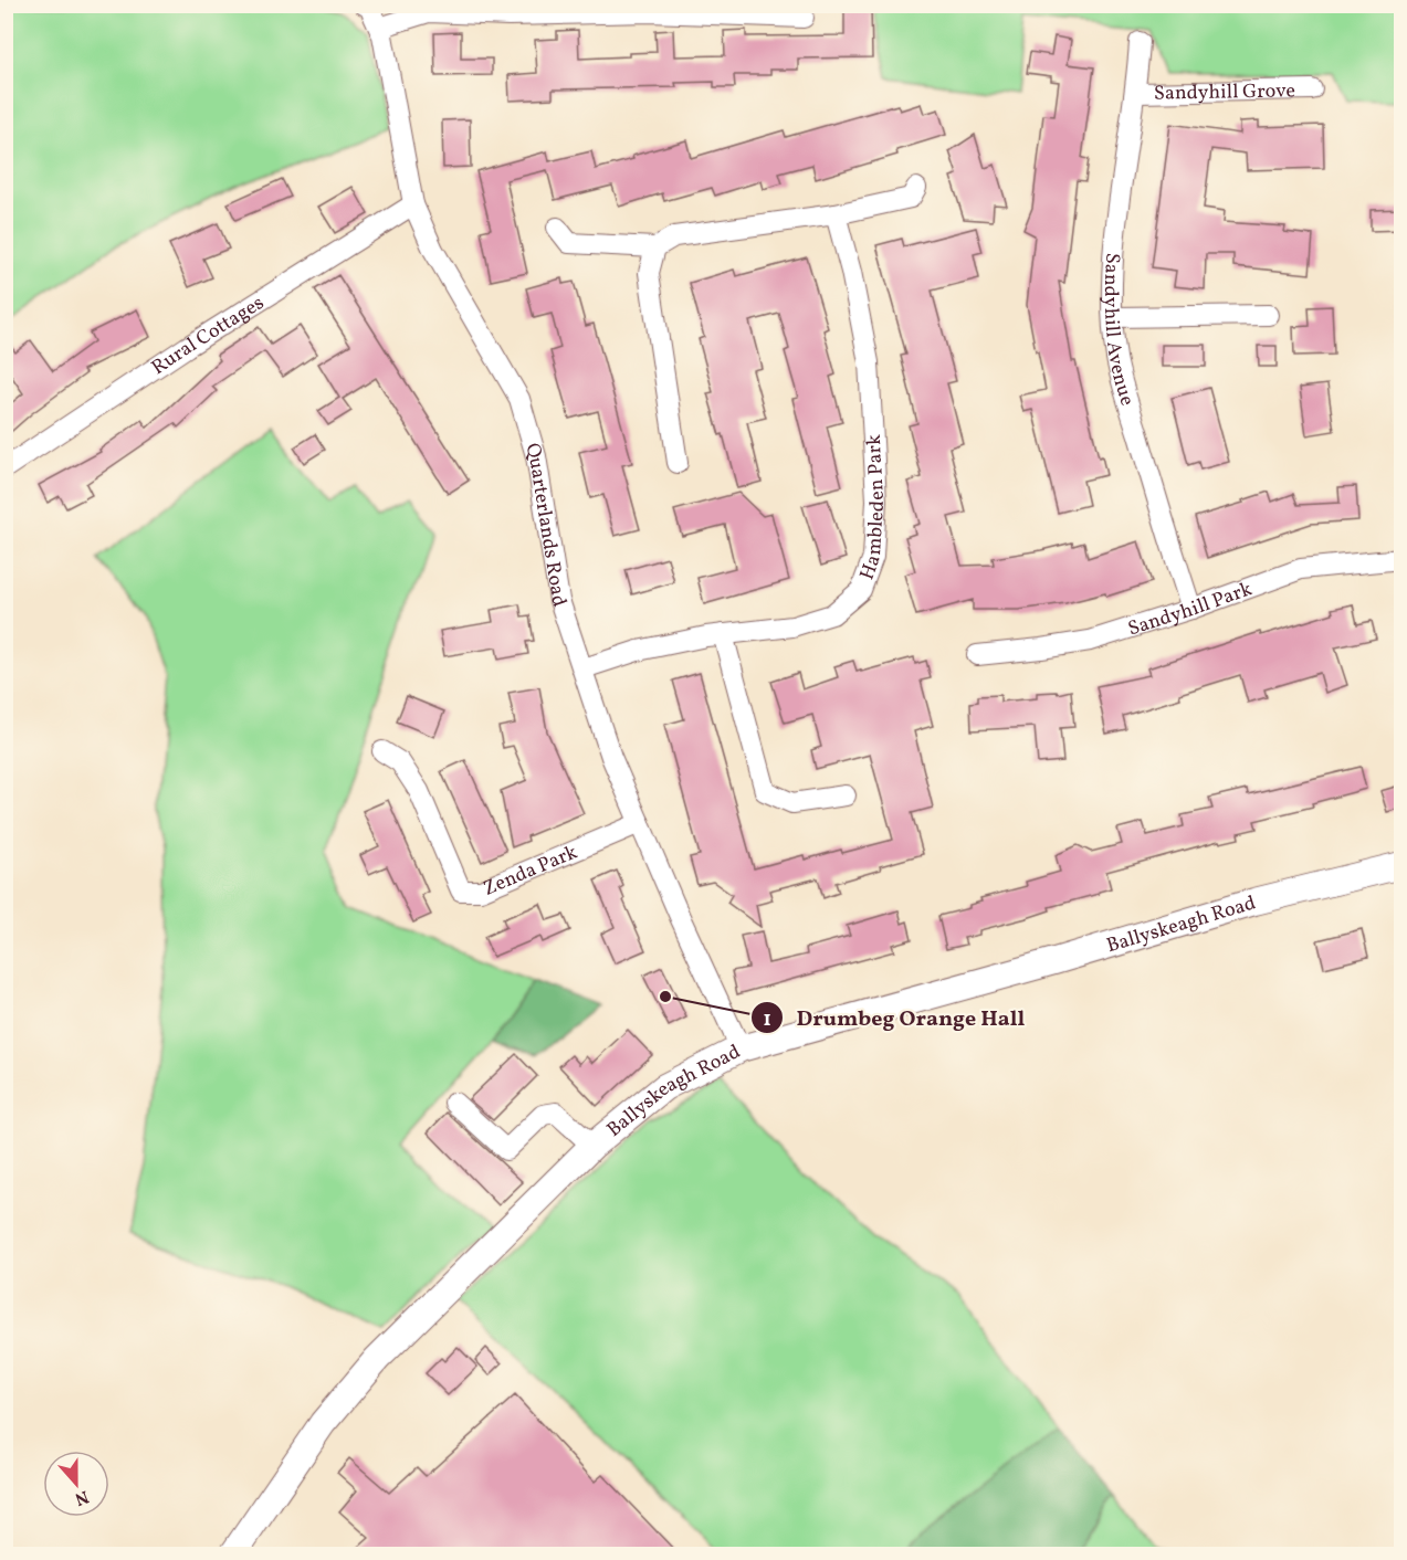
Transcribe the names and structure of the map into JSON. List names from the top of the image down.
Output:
{
  "streets": {
    "main road": ["Ballyskeagh Road"],
    "street": [
      "Sandyhill Grove",
      "Sandyhill Avenue",
      "Rural Cottages",
      "Hambleden Park",
      "Quarterlands Road",
      "Sandyhill Park",
      "Zenda Park"
    ]
  },
  "crossings": [
    ["Sandyhill Grove", "Sandyhill Avenue"],
    ["Sandyhill Avenue", "Sandyhill Park"],
    ["Rural Cottages", "Quarterlands Road"],
    ["Hambleden Park", "Quarterlands Road"],
    ["Quarterlands Road", "Zenda Park"],
    ["Quarterlands Road", "Ballyskeagh Road"]
  ],
  "places": ["Drumbeg Orange Hall"],
  "north": "bottom"
}
